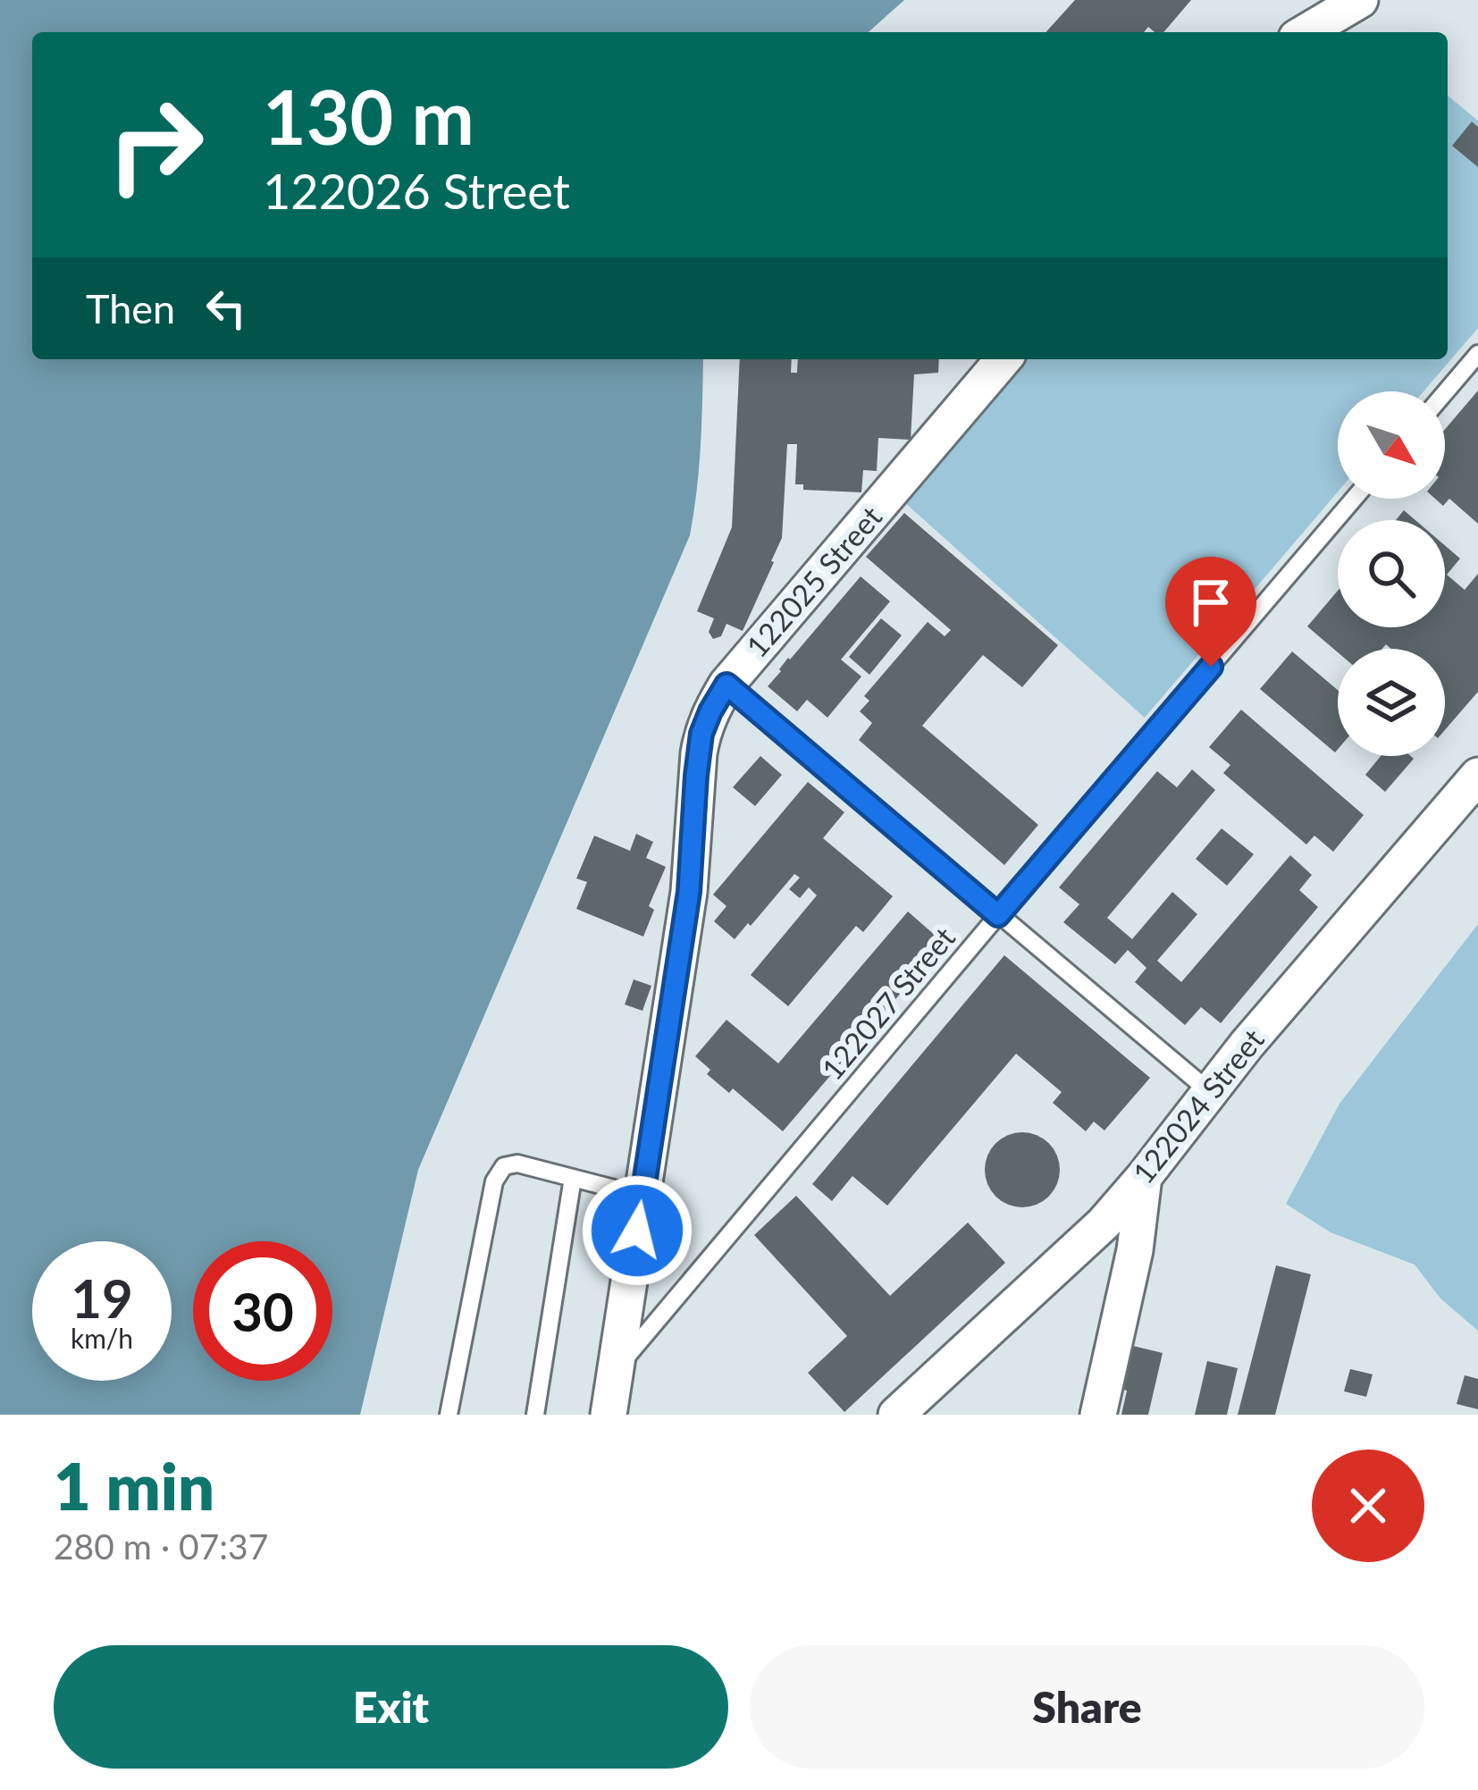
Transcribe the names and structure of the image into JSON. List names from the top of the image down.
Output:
{
  "streets": {
    "street": ["122025 Street", "122024 Street"],
    "lane": ["122027 Street"]
  },
  "crossings": [
    ["122025 Street", "122027 Street"]
  ],
  "north": "bottom right",
  "page": {
    "turn": ["130 m", "122026 Street"],
    "then": "Then",
    "speed": "19 km/h",
    "limit": "30",
    "heading": ["1 min", "280 m · 07:37"],
    "buttons": ["Exit", "Share"]
  }
}
